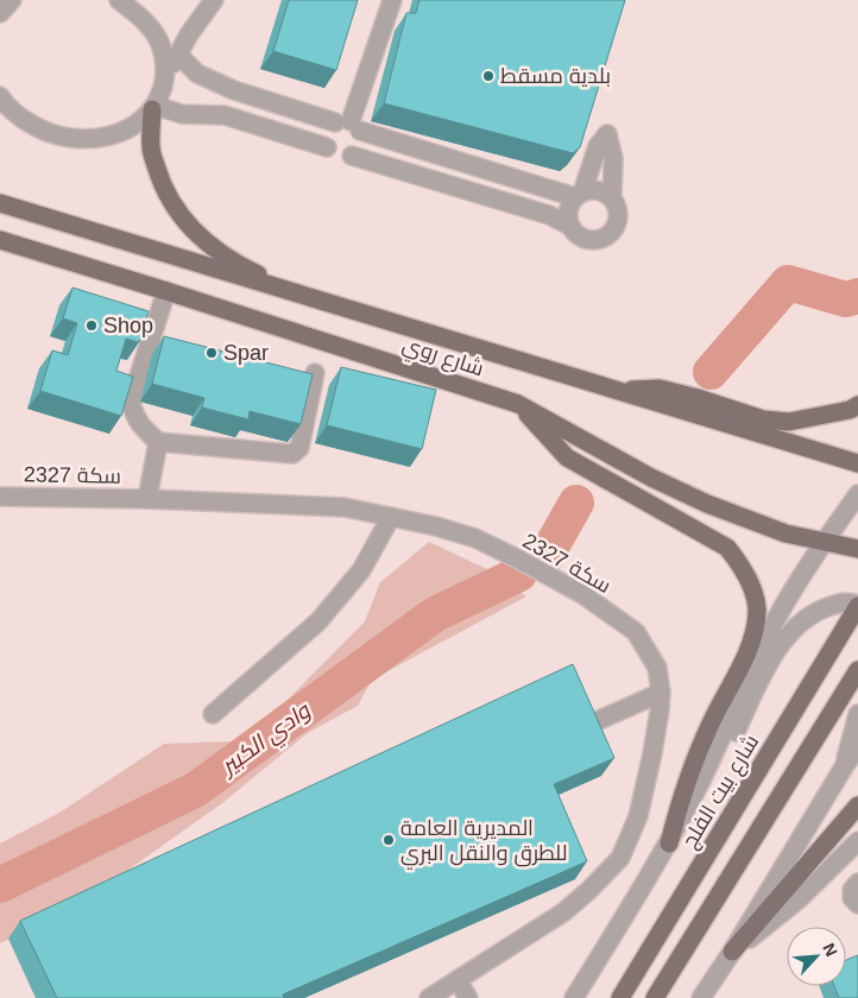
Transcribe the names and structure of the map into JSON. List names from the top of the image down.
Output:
{
  "streets": {
    "main road": ["شارع روي", "شارع بيت الفلج"],
    "street": ["سكة 2327"]
  },
  "water": ["وادي الكبير"],
  "places": [
    "بلدية مسقط",
    "Shop",
    "Spar",
    "المديرية العامة للطرق والنقل البري"
  ],
  "north": "top right"
}
